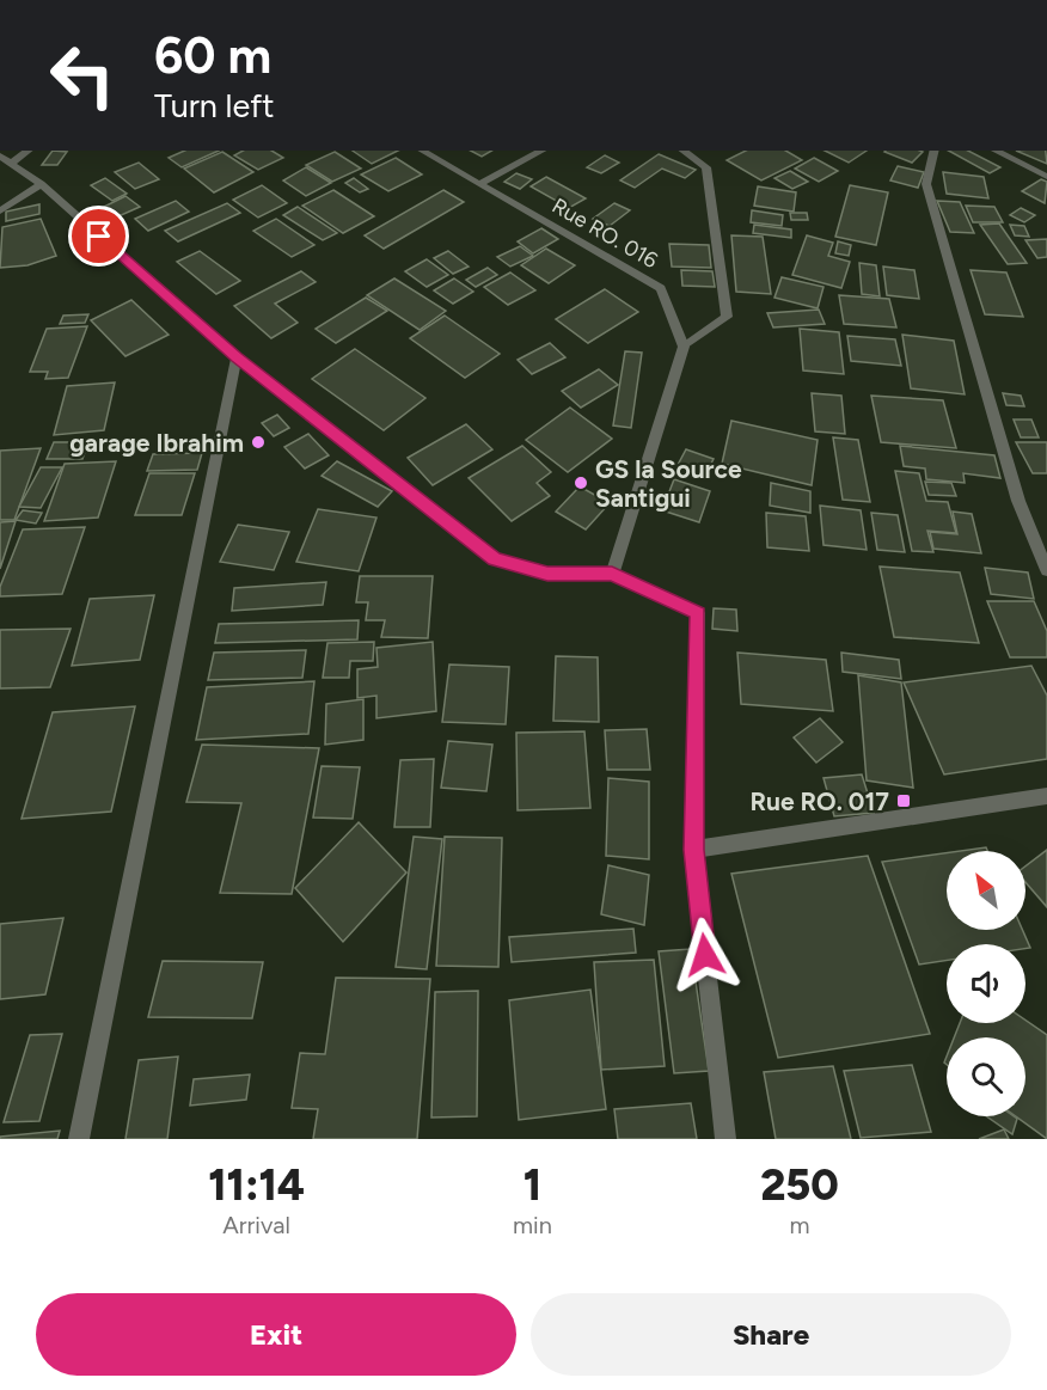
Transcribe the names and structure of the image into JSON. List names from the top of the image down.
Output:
{
  "streets": {
    "street": ["Rue RO. 016"]
  },
  "places": {
    "other": ["garage Ibrahim", "GS la Source Santigui"],
    "transit": ["Rue RO. 017"]
  },
  "north": "top left",
  "page": {
    "turn": ["60 m", "Turn left"],
    "eta": [
      "11:14",
      "Arrival",
      "1",
      "min",
      "250",
      "m"
    ],
    "buttons": ["Exit", "Share"]
  }
}
